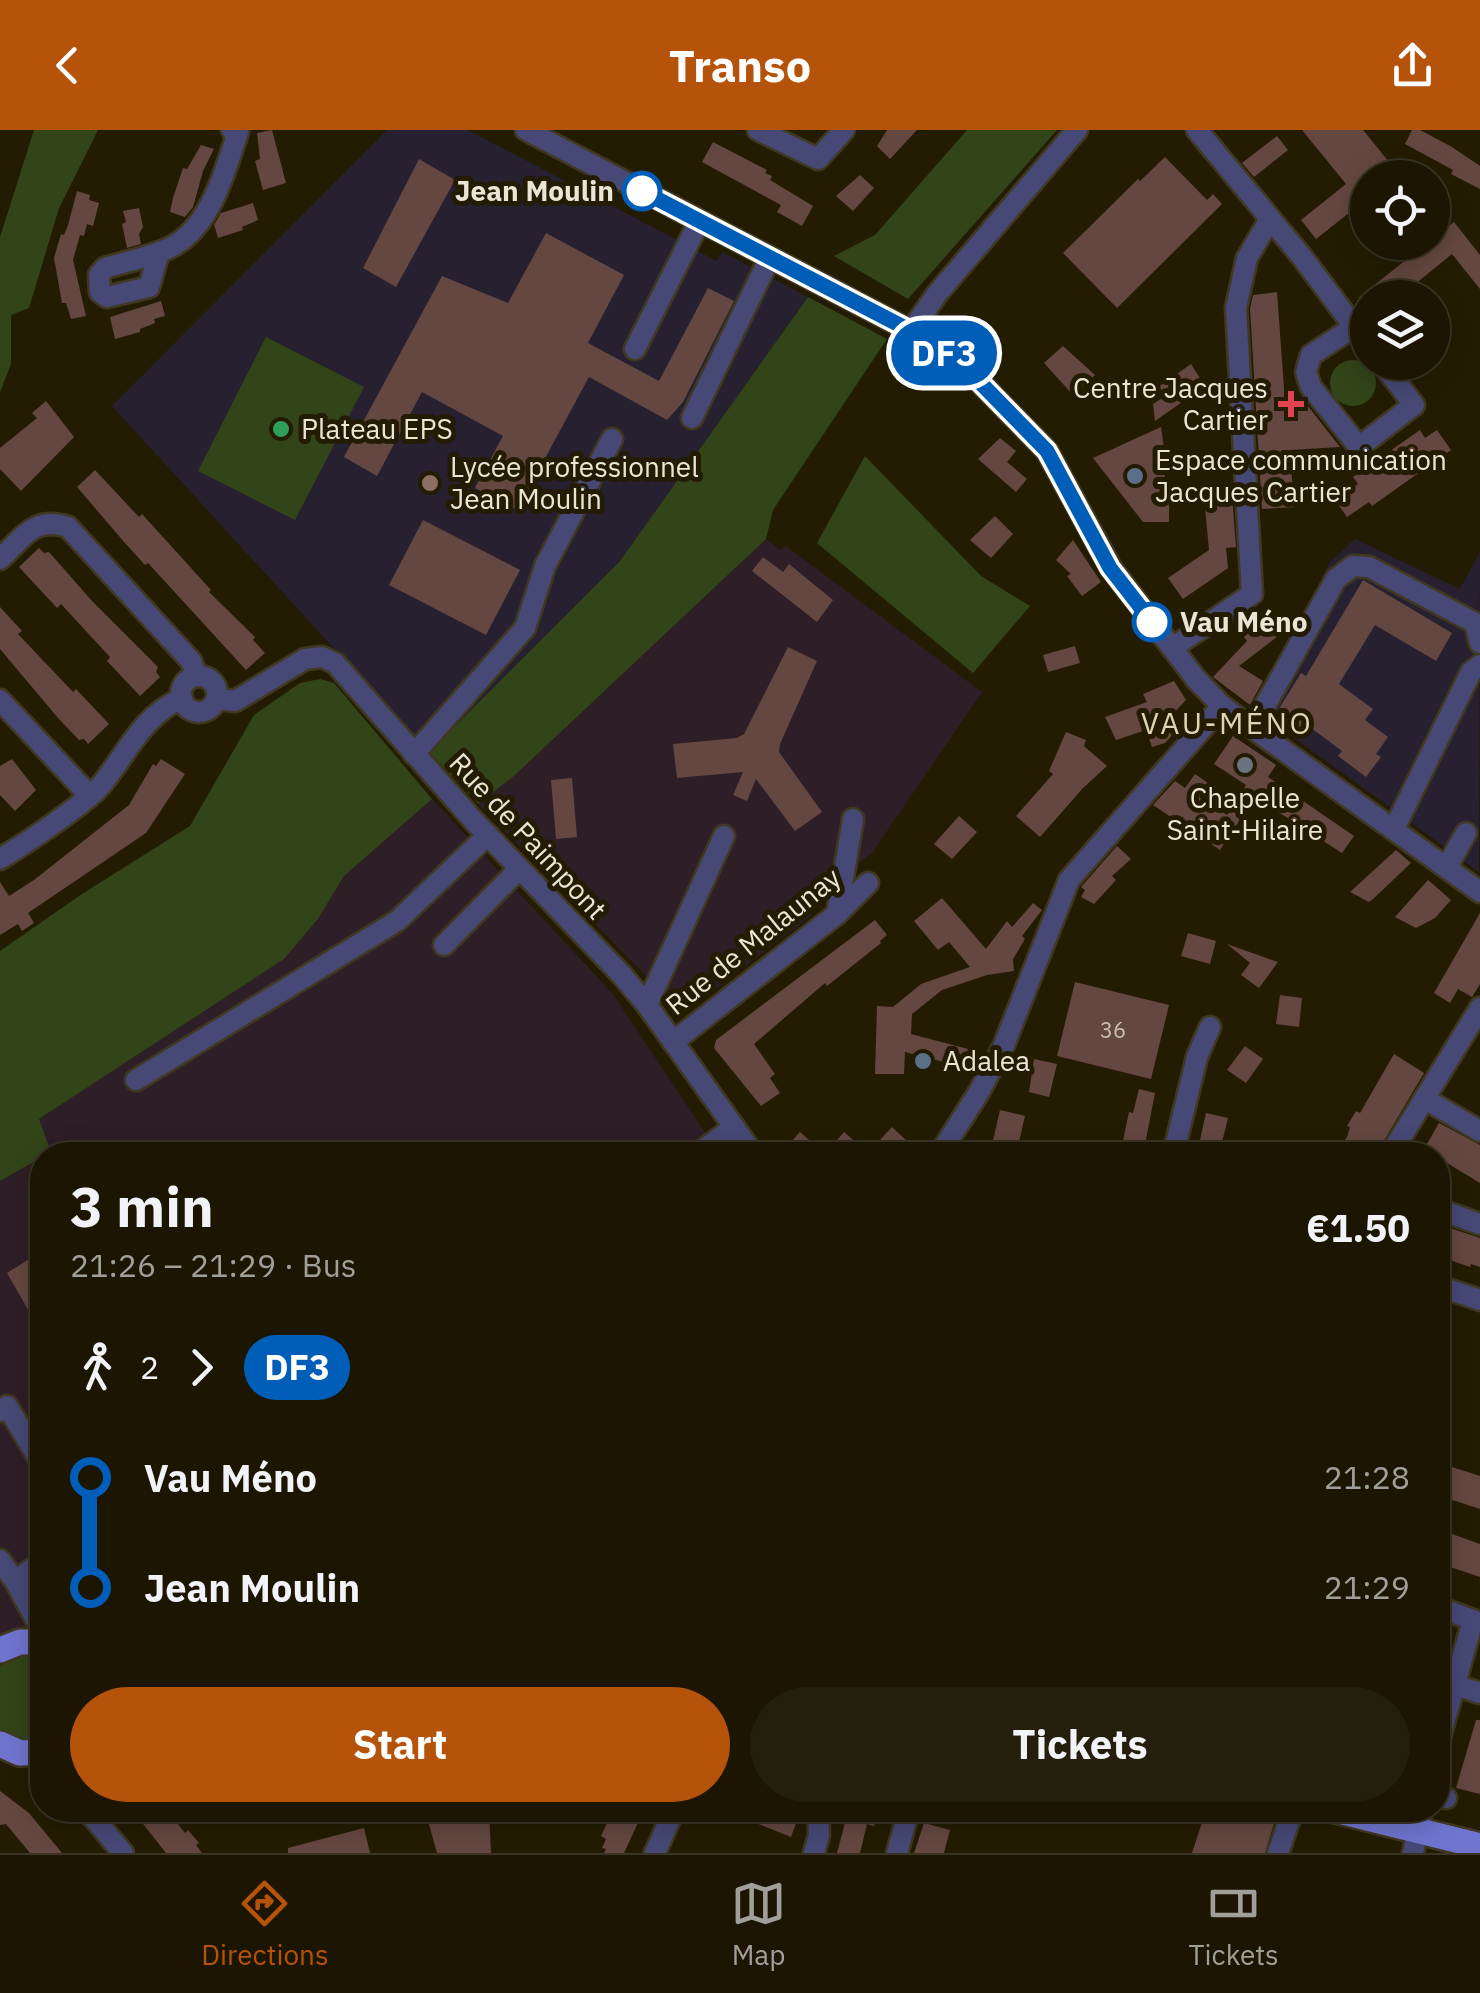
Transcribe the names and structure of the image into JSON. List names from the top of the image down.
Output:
{
  "streets": {
    "street": ["Rue de Paimpont", "Rue de Malaunay"]
  },
  "crossings": [
    ["Rue de Paimpont", "Rue de Malaunay"]
  ],
  "districts": ["VAU-MÉNO"],
  "places": {
    "other": [
      "Jean Moulin",
      "Plateau EPS",
      "Espace communication Jacques Cartier",
      "Lycée professionnel Jean Moulin",
      "Vau Méno",
      "Chapelle Saint-Hilaire",
      "Adalea"
    ],
    "health": ["Centre Jacques Cartier"]
  },
  "lines": ["bus line DF3"],
  "house_numbers": ["36"],
  "page": {
    "header": "Transo",
    "on_map": "DF3",
    "heading": ["3 min", "21:26 – 21:29 · Bus", "€1.50"],
    "legs": ["2", "DF3"],
    "list": [
      {
        "name": "Vau Méno",
        "value": "21:28"
      },
      {
        "name": "Jean Moulin",
        "value": "21:29"
      }
    ],
    "buttons": ["Start", "Tickets"],
    "tabs": ["Directions", "Map", "Tickets"]
  }
}
